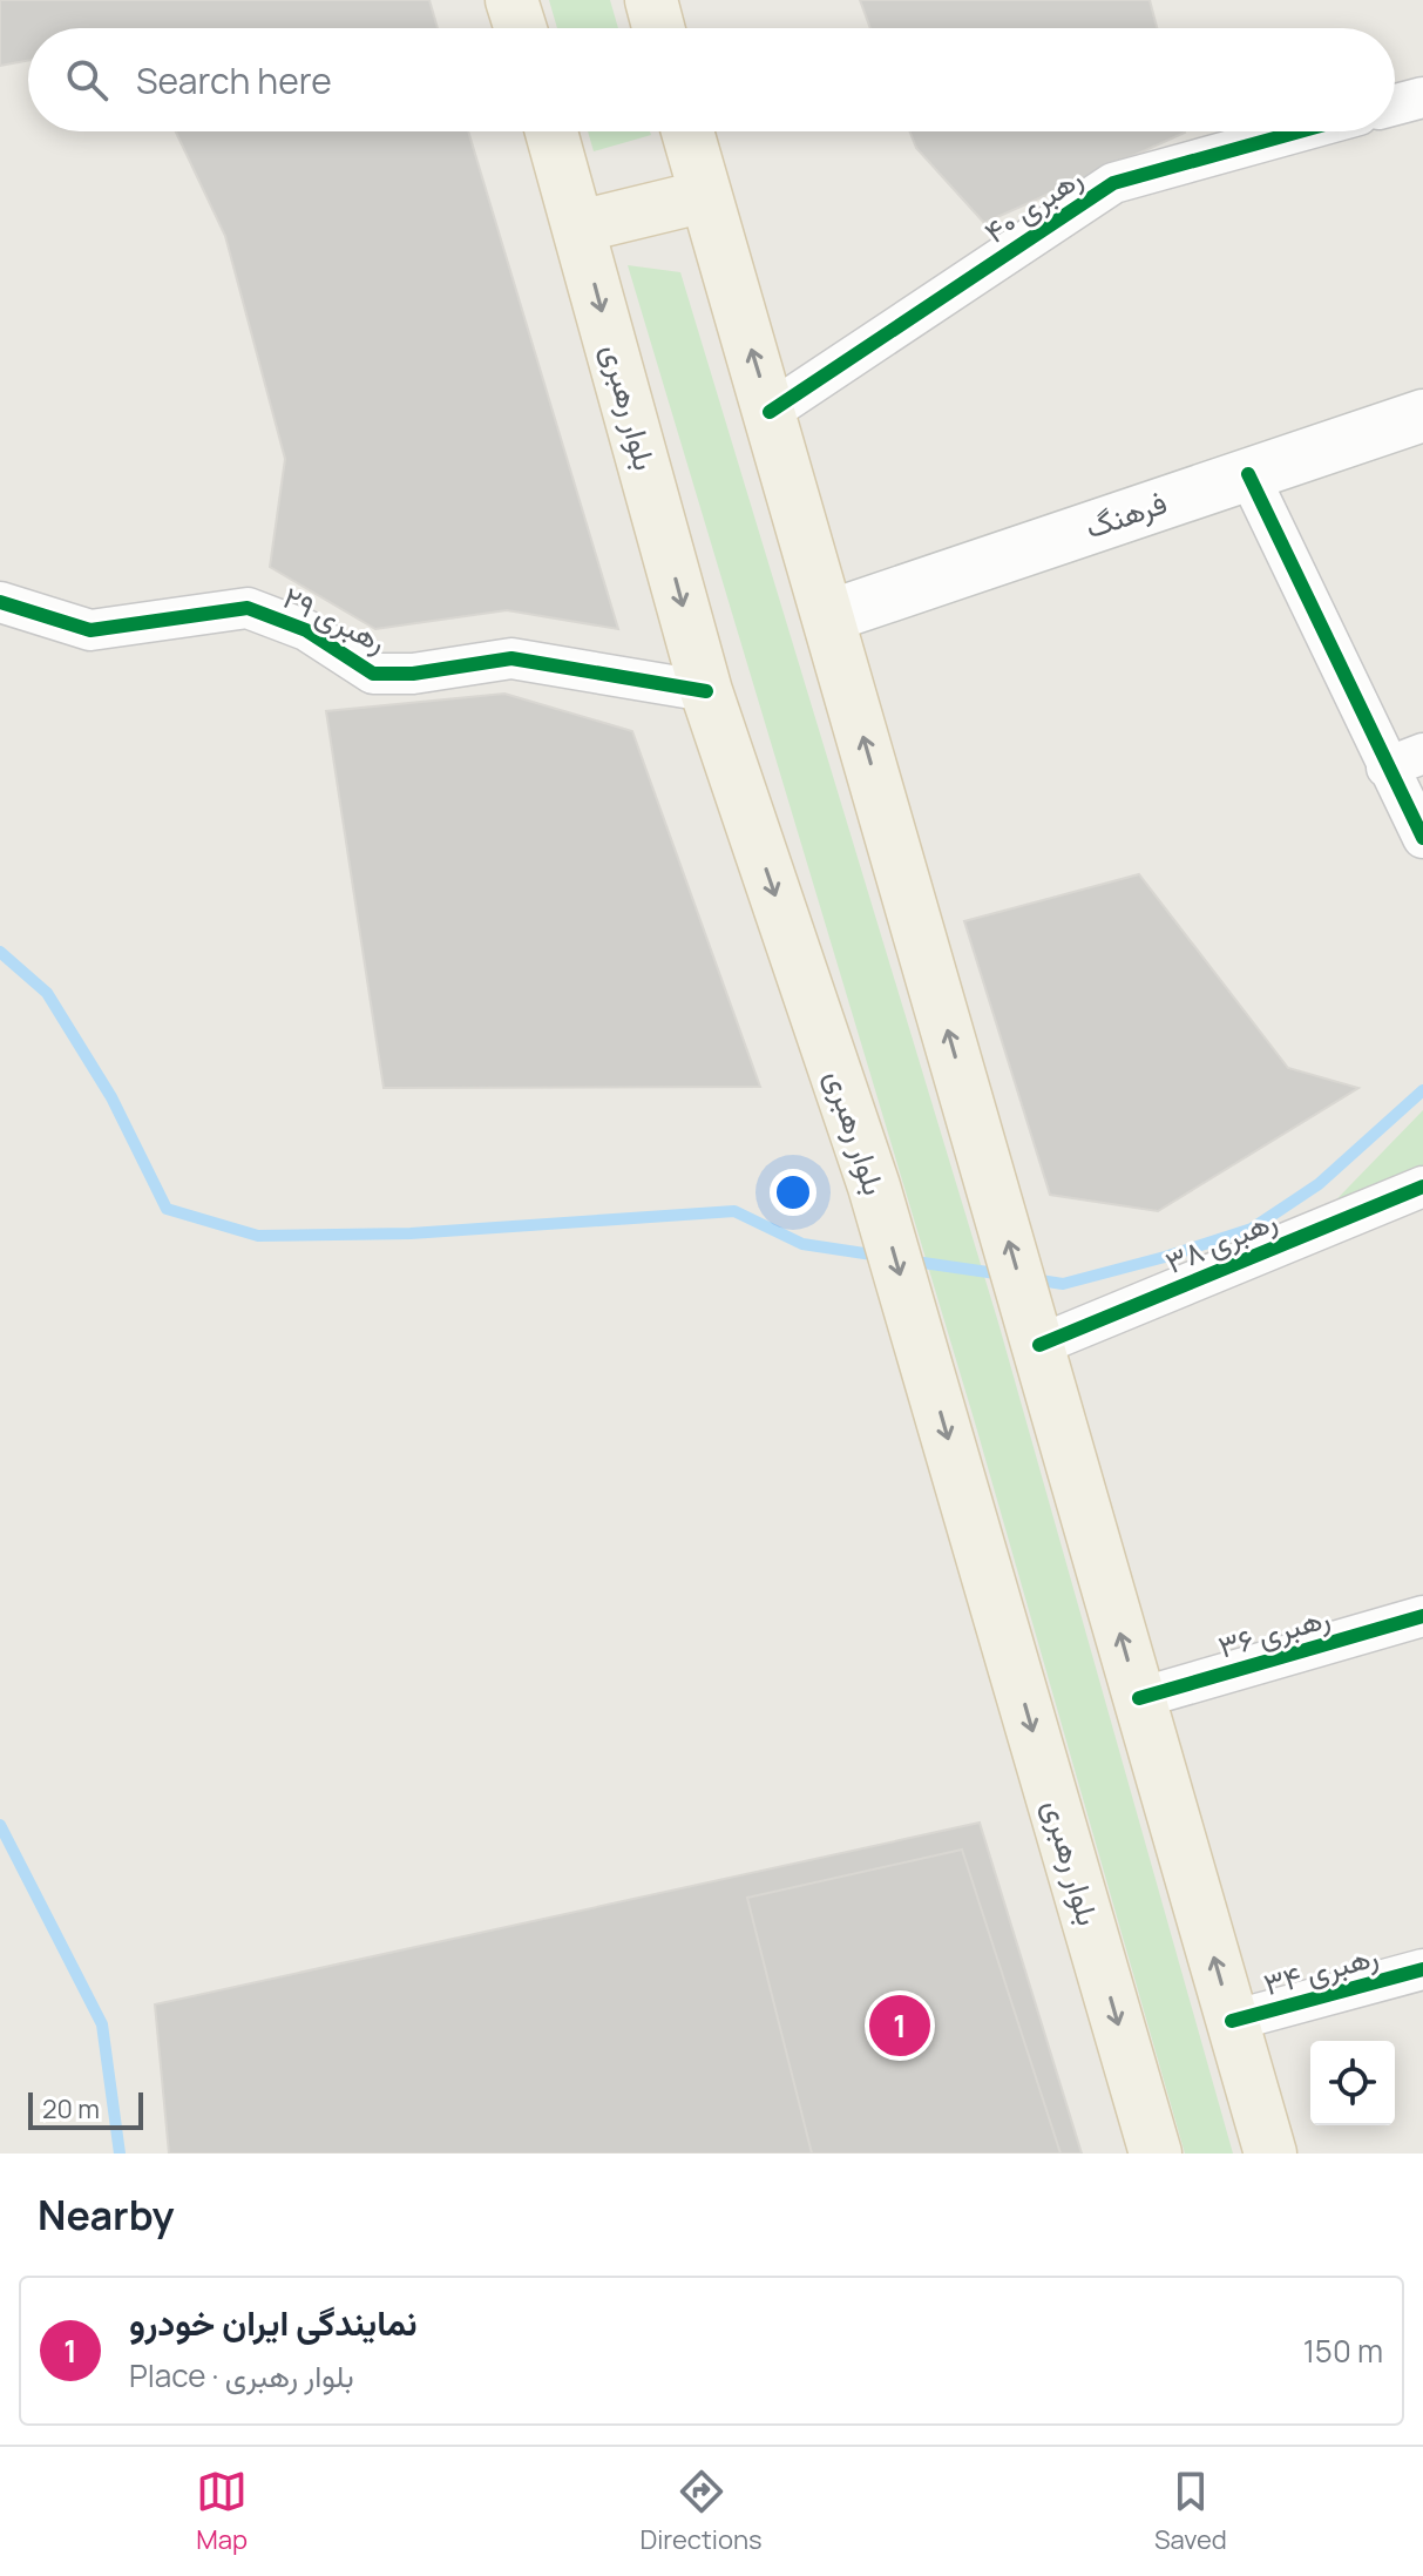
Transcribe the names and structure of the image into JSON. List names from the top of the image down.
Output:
{
  "streets": {
    "main road": ["بلوار رهبری", "فرهنگ"],
    "street": [
      "رهبری ۴۰",
      "رهبری ۲۹",
      "رهبری ۳۸",
      "رهبری ۳۶",
      "رهبری ۳۴"
    ]
  },
  "crossings": [
    ["بلوار رهبری", "رهبری ۲۹"]
  ],
  "scale_bar": "20 m",
  "page": {
    "search": "Search here",
    "pins": "1",
    "scale": "20 m",
    "heading": "Nearby",
    "list": [
      {
        "mark": "1",
        "name": "نمایندگی ایران خودرو",
        "note": "Place · بلوار رهبری",
        "value": "150 m"
      }
    ],
    "nav": ["Map", "Directions", "Saved"]
  }
}
